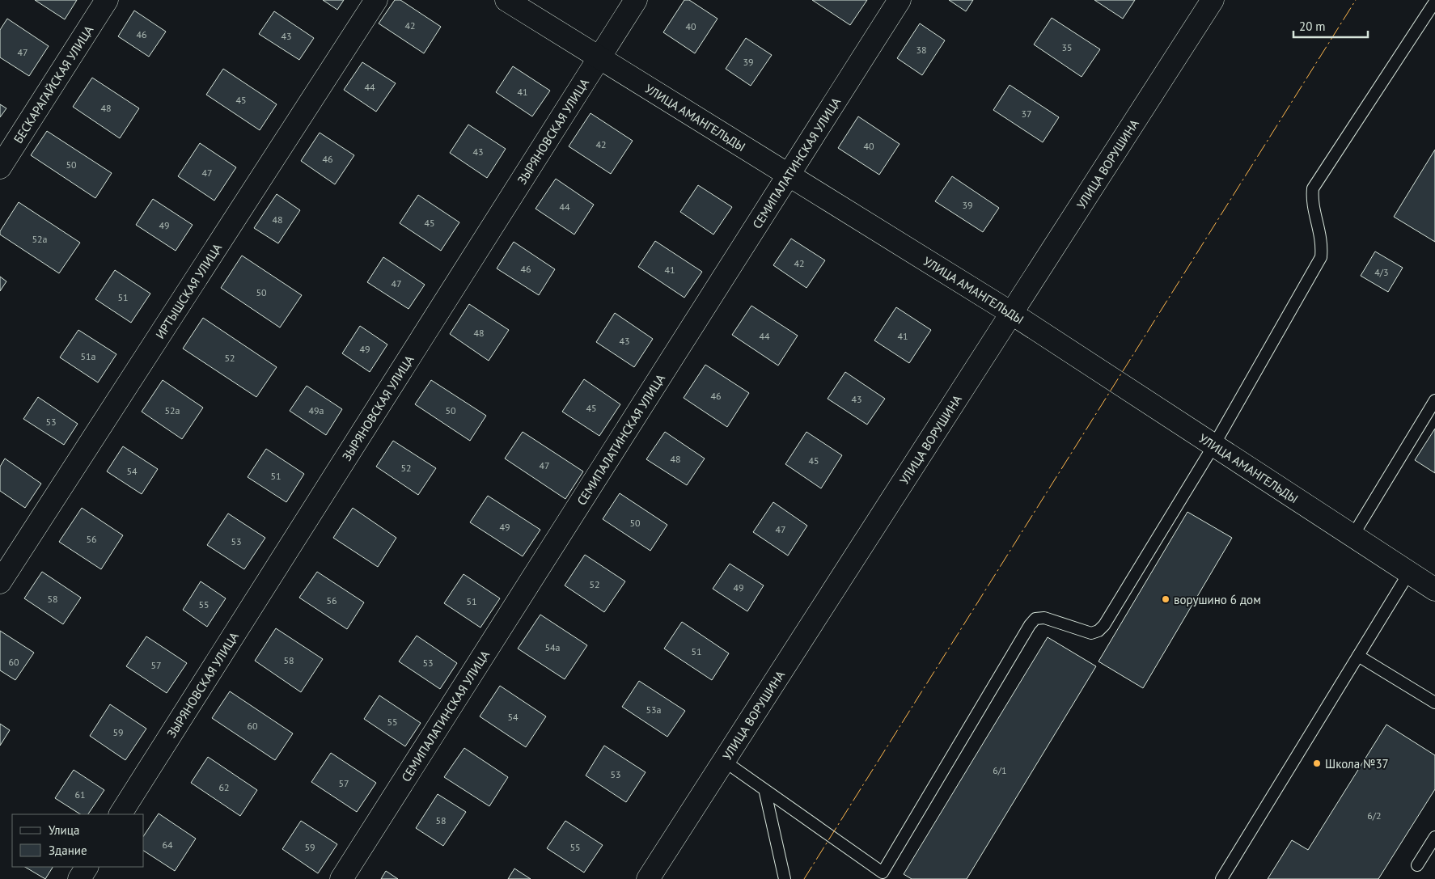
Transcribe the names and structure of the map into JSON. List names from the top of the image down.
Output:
{
  "streets": {
    "street": [
      "БЕСКАРАГАЙСКАЯ УЛИЦА",
      "УЛИЦА АМАНГЕЛЬДЫ",
      "ЗЫРЯНОВСКАЯ УЛИЦА",
      "СЕМИПАЛАТИНСКАЯ УЛИЦА",
      "УЛИЦА ВОРУШИНА",
      "ИРТЫШСКАЯ УЛИЦА"
    ]
  },
  "crossings": [
    ["УЛИЦА АМАНГЕЛЬДЫ", "ЗЫРЯНОВСКАЯ УЛИЦА"],
    ["УЛИЦА АМАНГЕЛЬДЫ", "СЕМИПАЛАТИНСКАЯ УЛИЦА"],
    ["УЛИЦА АМАНГЕЛЬДЫ", "УЛИЦА ВОРУШИНА"]
  ],
  "places": ["ворушино 6 дом", "Школа №37"],
  "house_numbers": [
    "42",
    "40",
    "46",
    "43",
    "35",
    "38",
    "47",
    "39",
    "44",
    "41",
    "45",
    "48",
    "37",
    "42",
    "40",
    "43",
    "46",
    "50",
    "47",
    "39",
    "44",
    "48",
    "45",
    "49",
    "52а",
    "42",
    "46",
    "41",
    "4/3",
    "47",
    "50",
    "51",
    "48",
    "44",
    "41",
    "43",
    "49",
    "51а",
    "52",
    "46",
    "43",
    "45",
    "52а",
    "49а",
    "50",
    "53",
    "48",
    "45",
    "47",
    "52",
    "54",
    "51",
    "50",
    "49",
    "47",
    "56",
    "53",
    "52",
    "49",
    "58",
    "56",
    "51",
    "55",
    "54а",
    "51",
    "58",
    "60",
    "53",
    "57",
    "53а",
    "54",
    "55",
    "60",
    "59",
    "6/1",
    "53",
    "57",
    "62",
    "61",
    "6/2",
    "58",
    "64",
    "59",
    "55"
  ],
  "legend": ["Улица", "Здание"],
  "scale_bar": "20 m"
}
